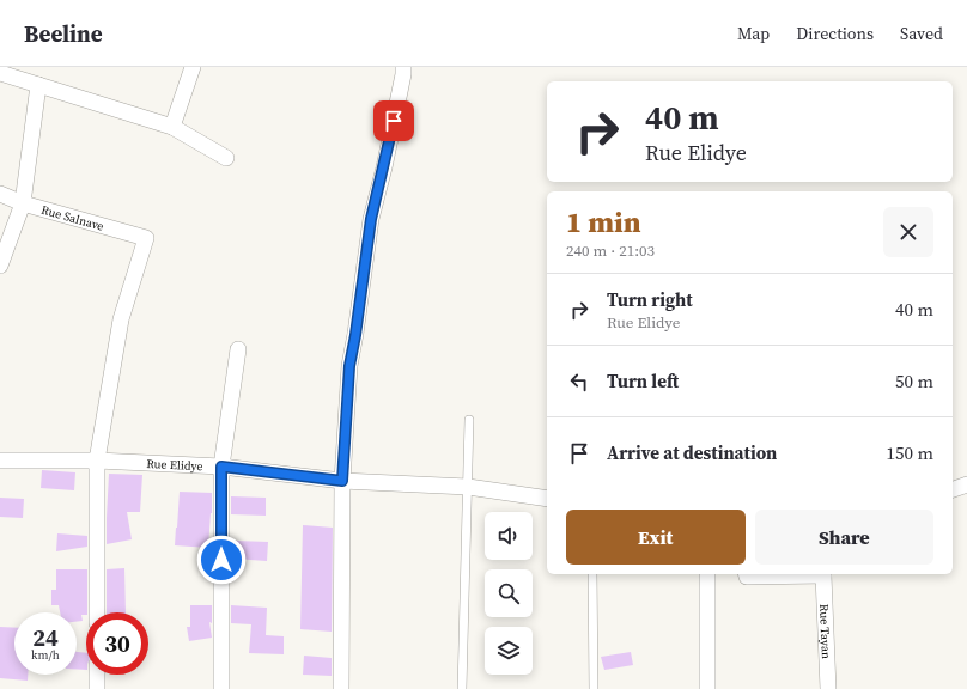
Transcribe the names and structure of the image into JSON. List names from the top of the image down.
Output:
{
  "streets": {
    "street": ["Rue Salnave", "Rue Elidye", "Rue Tayan"]
  },
  "crossings": [
    ["Rue Salnave", "Rue Elidye"]
  ],
  "page": {
    "header": "Beeline",
    "nav": ["Map", "Directions", "Saved"],
    "turn": ["40 m", "Rue Elidye"],
    "heading": ["1 min", "240 m · 21:03"],
    "list": [
      {
        "name": "Turn right",
        "note": "Rue Elidye",
        "value": "40 m"
      },
      {
        "name": "Turn left",
        "value": "50 m"
      },
      {
        "name": "Arrive at destination",
        "value": "150 m"
      }
    ],
    "buttons": ["Exit", "Share"],
    "speed": "24 km/h",
    "limit": "30"
  }
}
